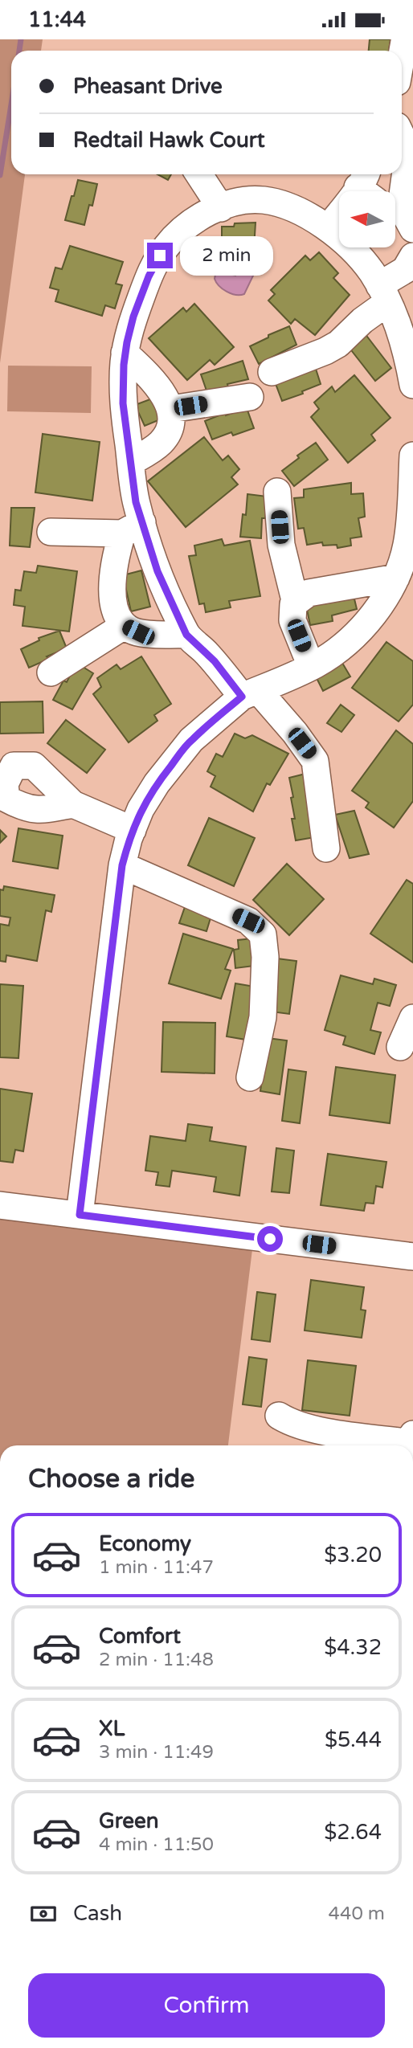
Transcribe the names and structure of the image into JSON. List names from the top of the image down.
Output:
{
  "north": "left",
  "page": {
    "status": "11:44",
    "banner": ["Pheasant Drive", "Redtail Hawk Court"],
    "bubble": "2 min",
    "heading": "Choose a ride",
    "list": [
      {
        "name": "Economy",
        "note": "1 min · 11:47",
        "value": "$3.20"
      },
      {
        "name": "Comfort",
        "note": "2 min · 11:48",
        "value": "$4.32"
      },
      {
        "name": "XL",
        "note": "3 min · 11:49",
        "value": "$5.44"
      },
      {
        "name": "Green",
        "note": "4 min · 11:50",
        "value": "$2.64"
      }
    ],
    "pay": ["Cash", "440 m"],
    "buttons": "Confirm"
  }
}
